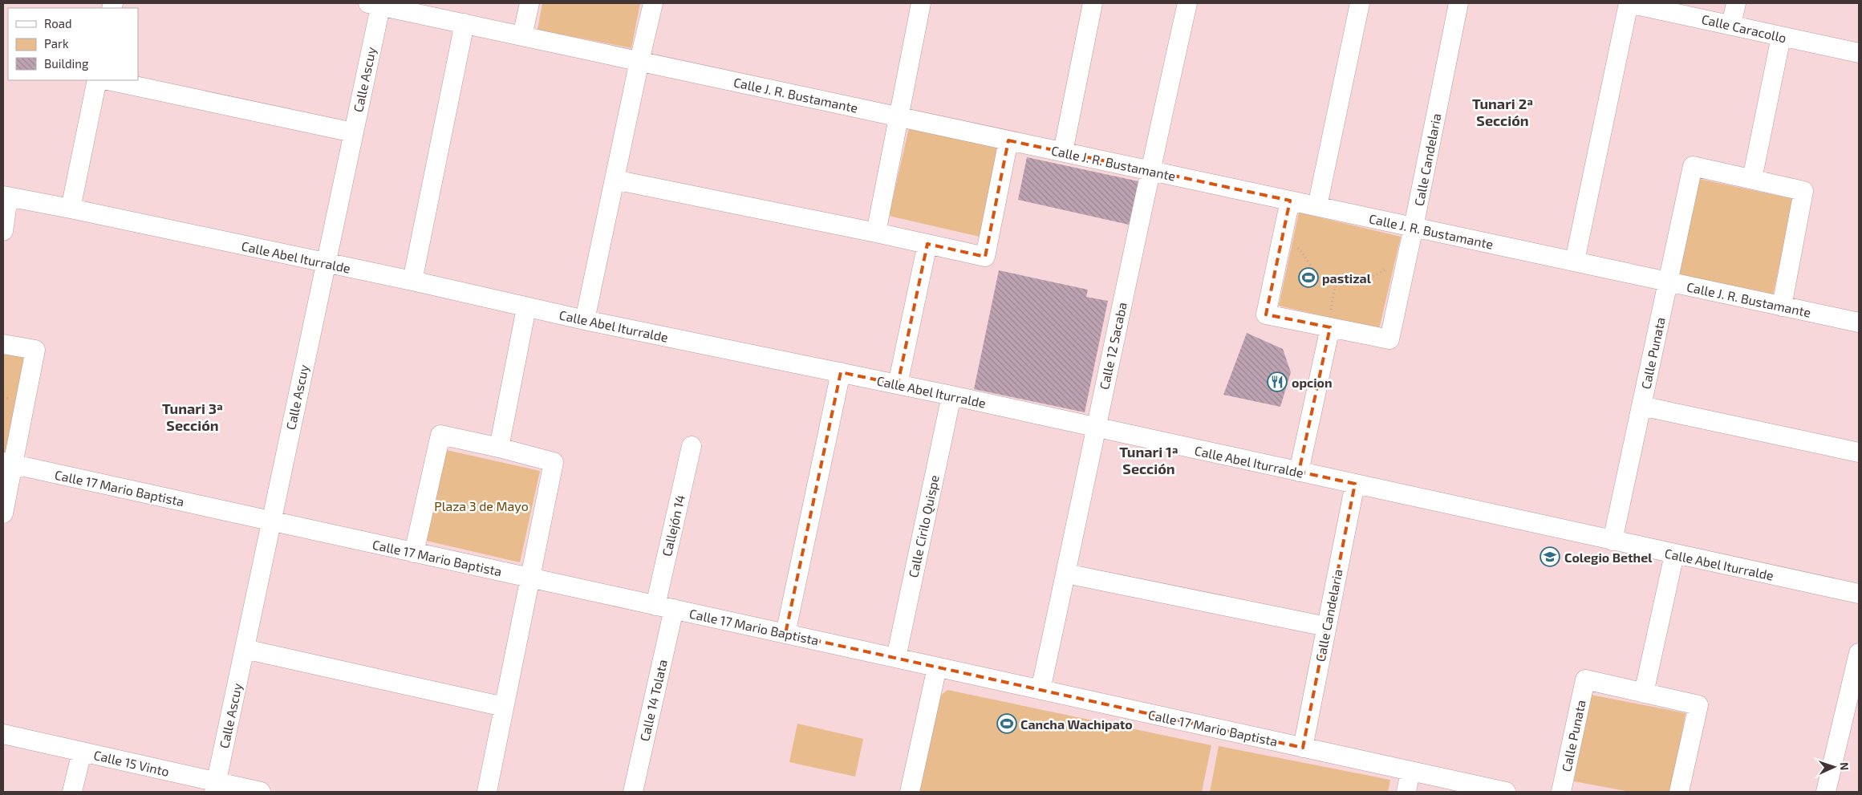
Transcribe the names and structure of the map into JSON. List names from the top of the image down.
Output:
{
  "streets": {
    "street": [
      "Calle Caracollo",
      "Calle Ascuy",
      "Calle J. R. Bustamante",
      "Calle Candelaria",
      "Calle Abel Iturralde",
      "Calle 12 Sacaba",
      "Calle Punata",
      "Calle 17 Mario Baptista",
      "Callejón 14",
      "Calle Cirilo Quispe",
      "Calle 14 Tolata",
      "Calle 15 Vinto"
    ]
  },
  "crossings": [
    ["Calle Ascuy", "Calle J. R. Bustamante"],
    ["Calle Ascuy", "Calle Abel Iturralde"],
    ["Calle Ascuy", "Calle 17 Mario Baptista"],
    ["Calle Ascuy", "Calle 15 Vinto"],
    ["Calle J. R. Bustamante", "Calle Candelaria"],
    ["Calle J. R. Bustamante", "Calle 12 Sacaba"],
    ["Calle J. R. Bustamante", "Calle Punata"],
    ["Calle Candelaria", "Calle Abel Iturralde"],
    ["Calle Candelaria", "Calle 17 Mario Baptista"],
    ["Calle Abel Iturralde", "Calle 12 Sacaba"],
    ["Calle Abel Iturralde", "Calle Punata"],
    ["Calle Abel Iturralde", "Calle Cirilo Quispe"],
    ["Calle 12 Sacaba", "Calle 17 Mario Baptista"],
    ["Calle 17 Mario Baptista", "Callejón 14"],
    ["Calle 17 Mario Baptista", "Calle Cirilo Quispe"],
    ["Calle 17 Mario Baptista", "Calle 14 Tolata"]
  ],
  "districts": ["Tunari 2ª Sección", "Tunari 3ª Sección", "Tunari 1ª Sección"],
  "parks": ["Plaza 3 de Mayo"],
  "places": {
    "sports": ["pastizal", "Cancha Wachipato"],
    "restaurant": ["opcion"],
    "school or university": ["Colegio Bethel"]
  },
  "legend": ["Road", "Park", "Building"],
  "north": "right"
}
